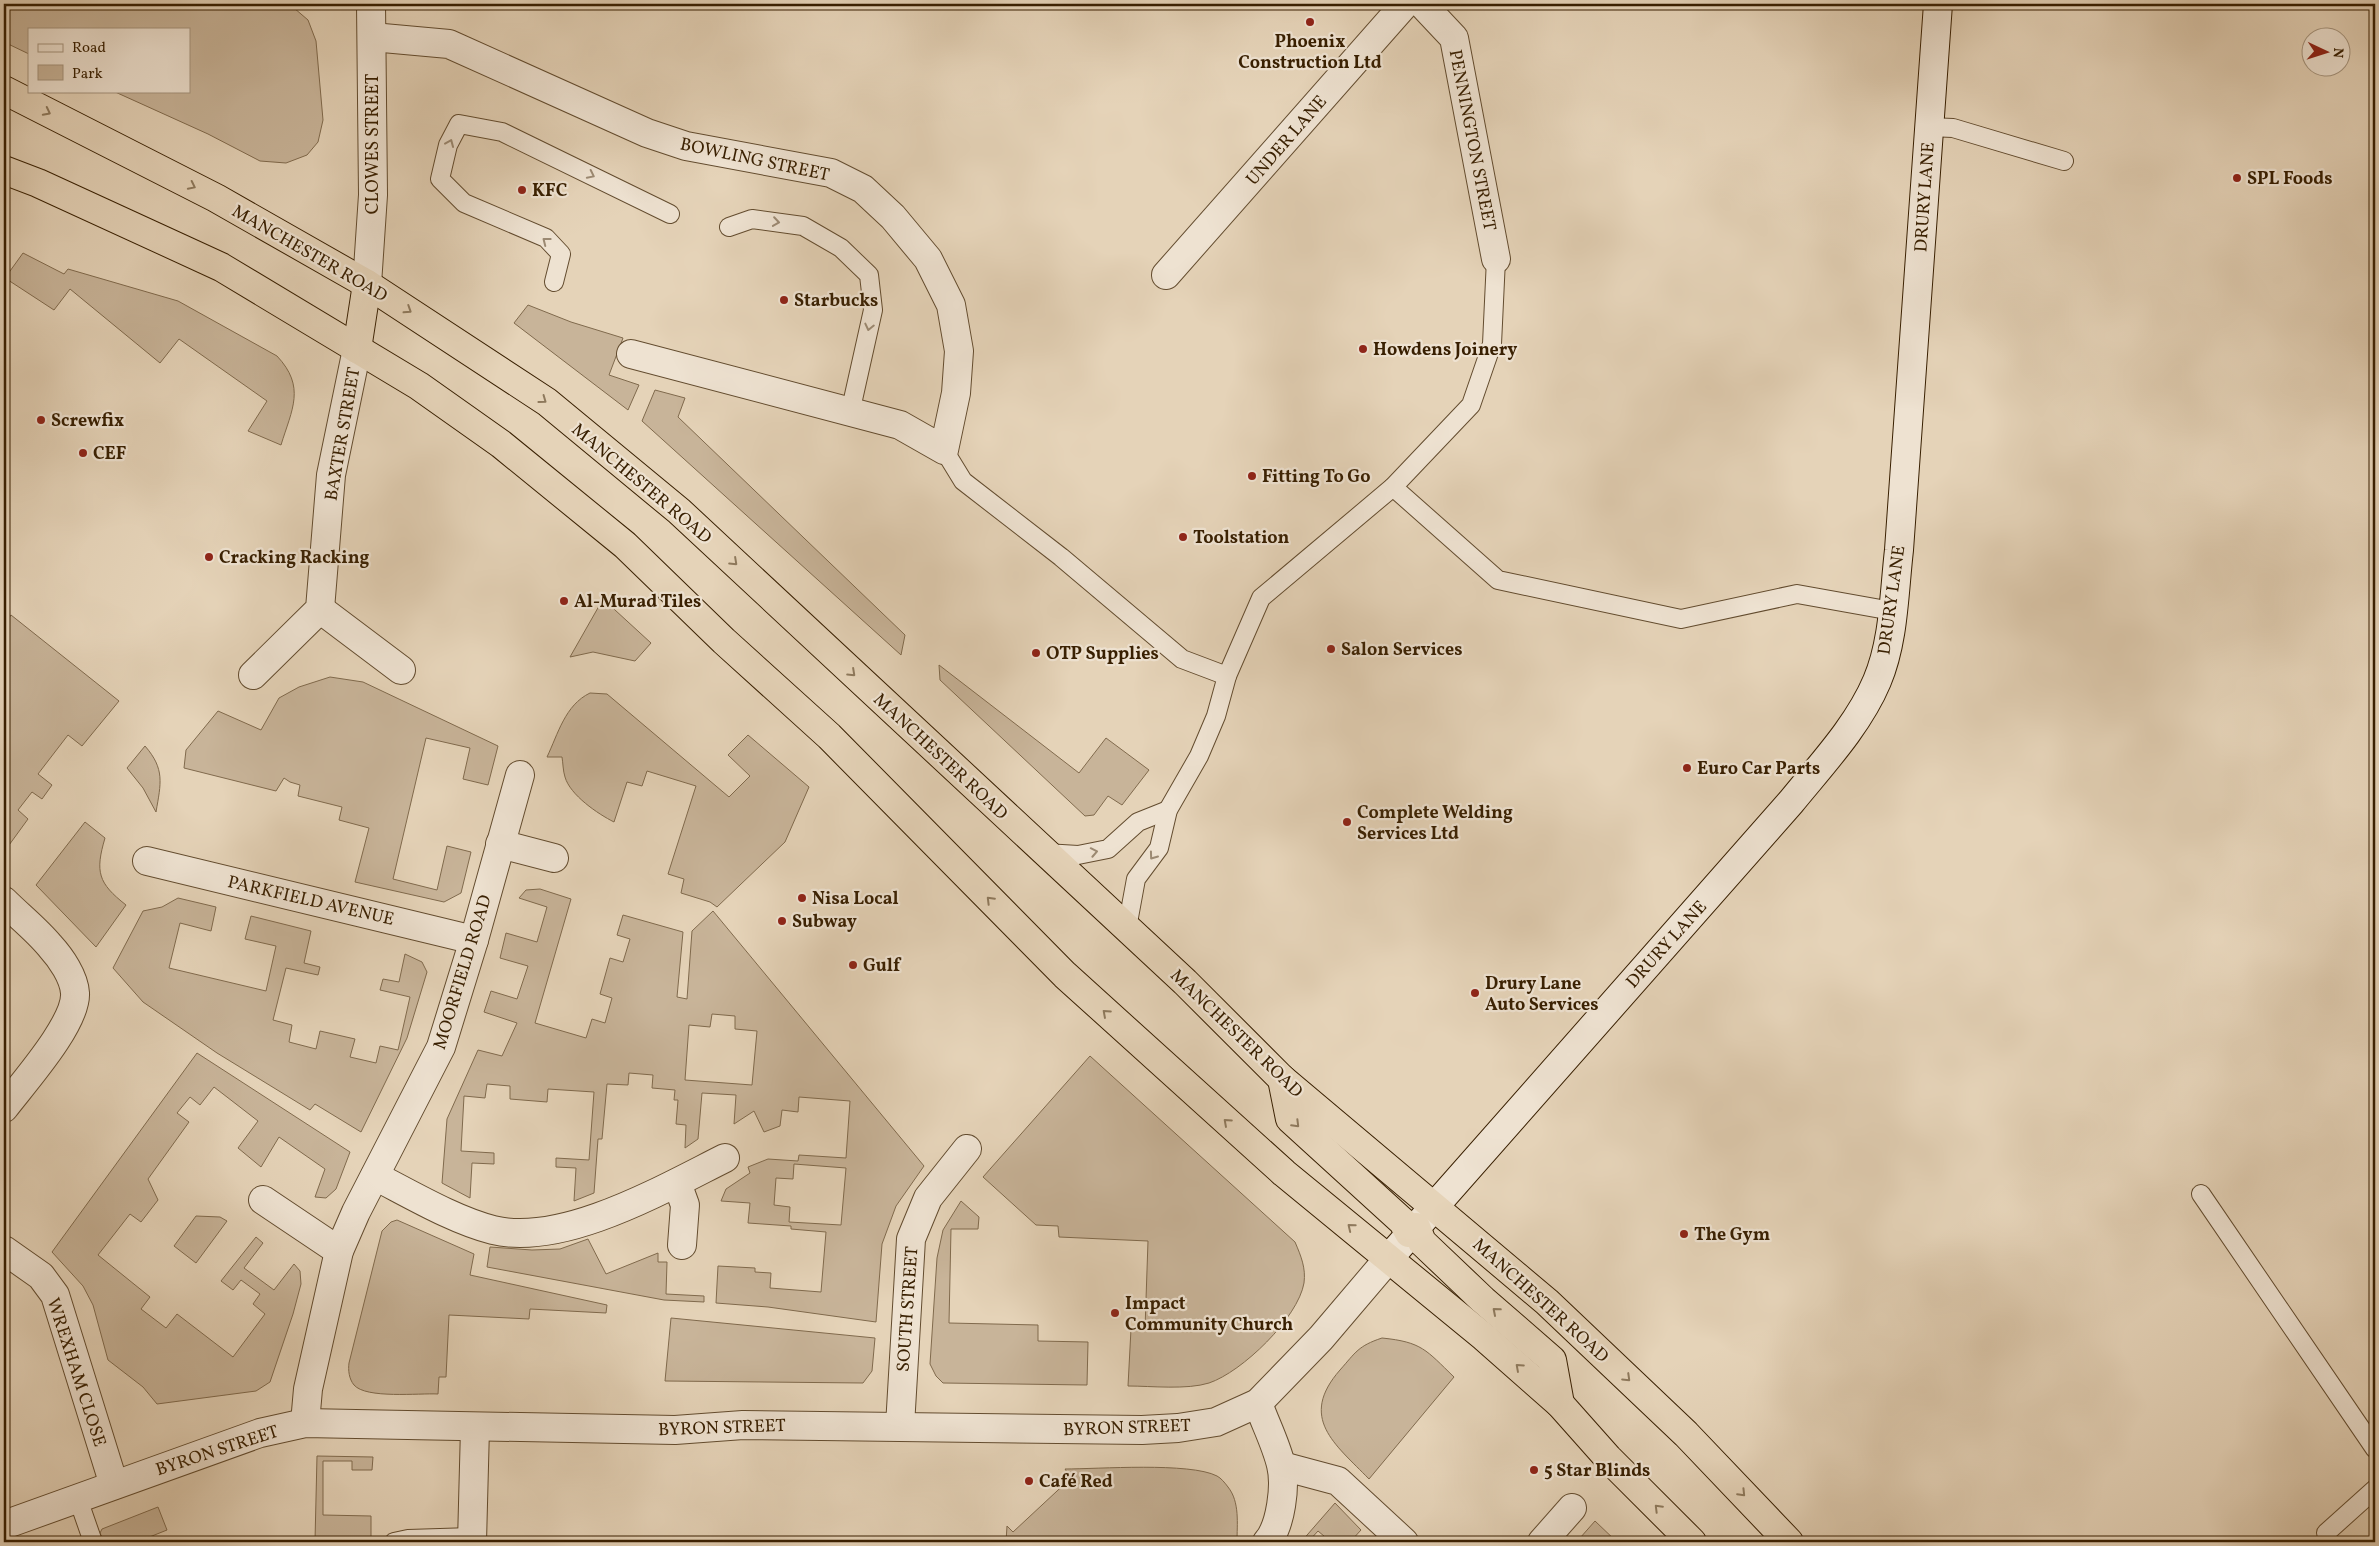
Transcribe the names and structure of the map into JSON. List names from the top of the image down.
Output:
{
  "streets": {
    "highway": ["MANCHESTER ROAD"],
    "street": [
      "UNDER LANE",
      "PENNINGTON STREET",
      "CLOWES STREET",
      "BOWLING STREET",
      "DRURY LANE",
      "BAXTER STREET",
      "PARKFIELD AVENUE",
      "MOORFIELD ROAD",
      "SOUTH STREET",
      "WREXHAM CLOSE",
      "BYRON STREET"
    ]
  },
  "crossings": [
    ["CLOWES STREET", "BOWLING STREET"],
    ["CLOWES STREET", "MANCHESTER ROAD"],
    ["DRURY LANE", "MANCHESTER ROAD"],
    ["DRURY LANE", "BYRON STREET"],
    ["PARKFIELD AVENUE", "MOORFIELD ROAD"],
    ["MOORFIELD ROAD", "BYRON STREET"],
    ["SOUTH STREET", "BYRON STREET"],
    ["WREXHAM CLOSE", "BYRON STREET"]
  ],
  "places": [
    "Phoenix Construction Ltd",
    "SPL Foods",
    "KFC",
    "Starbucks",
    "Howdens Joinery",
    "Screwfix",
    "CEF",
    "Fitting To Go",
    "Toolstation",
    "Cracking Racking",
    "Al-Murad Tiles",
    "Salon Services",
    "OTP Supplies",
    "Euro Car Parts",
    "Complete Welding Services Ltd",
    "Nisa Local",
    "Subway",
    "Gulf",
    "Drury Lane Auto Services",
    "The Gym",
    "Impact Community Church",
    "5 Star Blinds",
    "Café Red"
  ],
  "legend": ["Road", "Park"],
  "north": "right"
}
